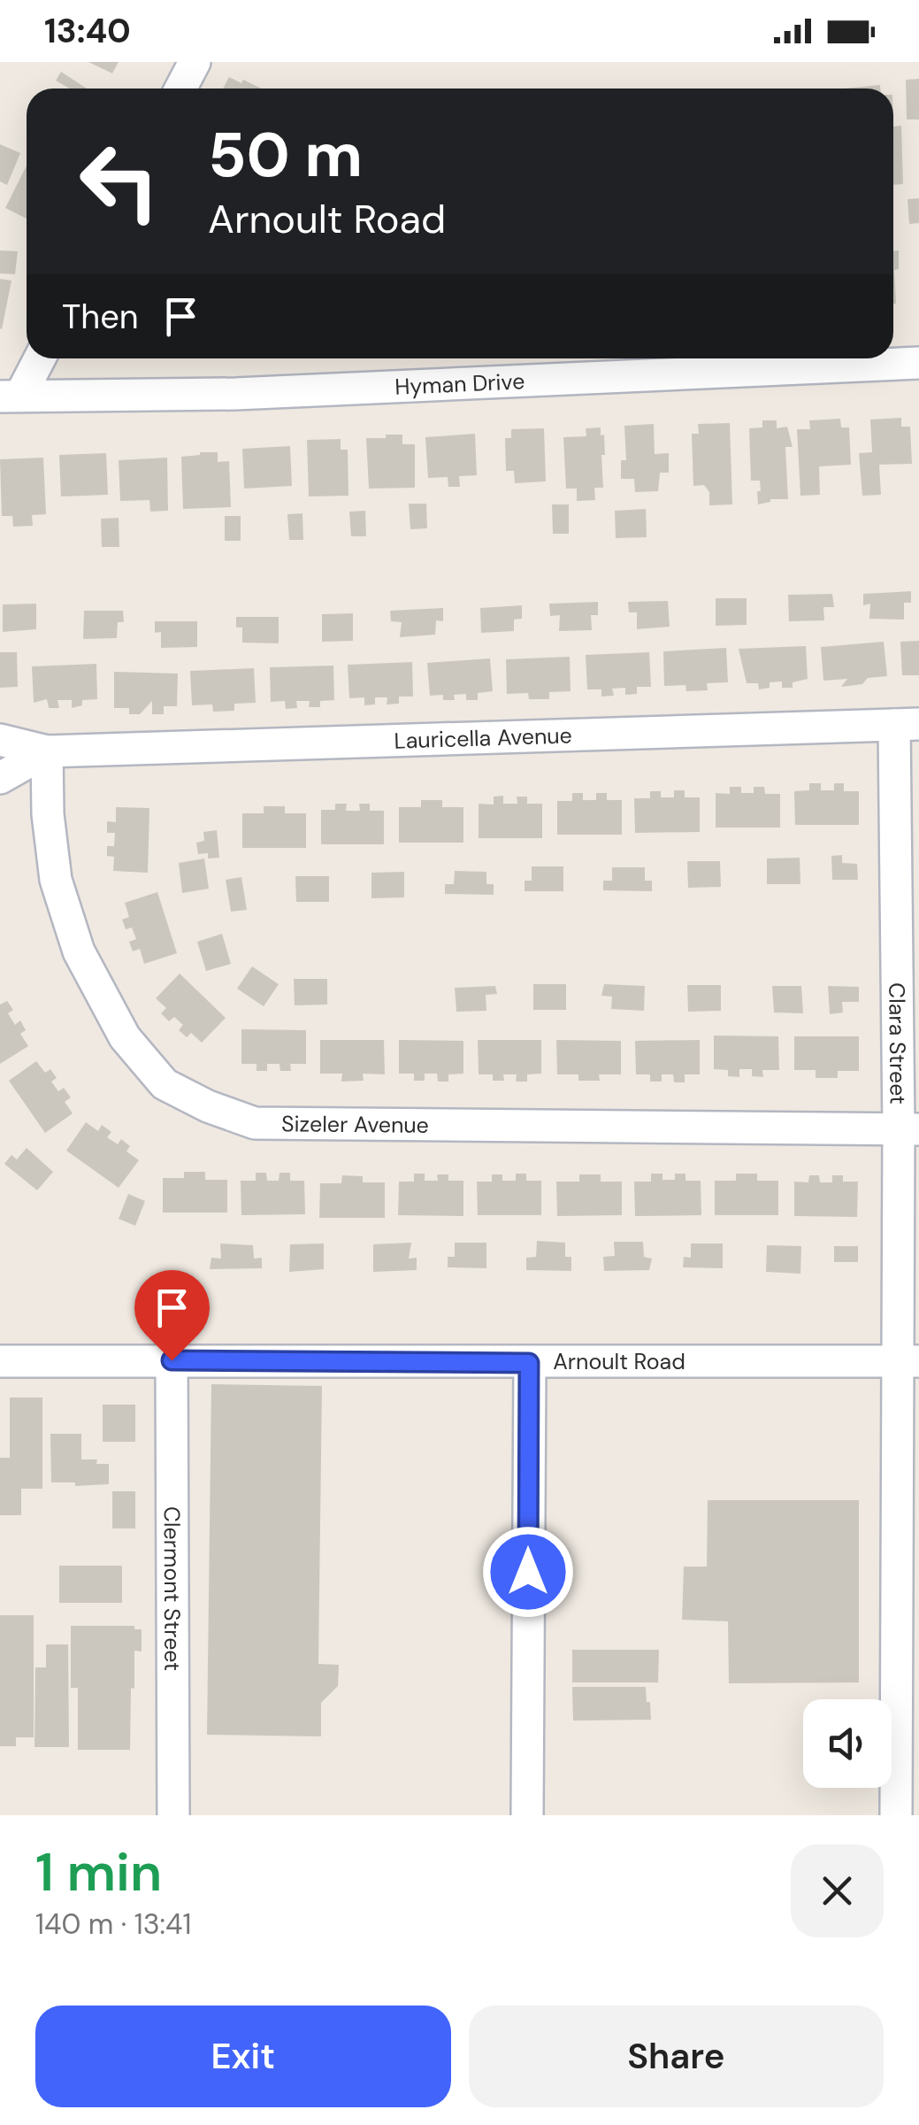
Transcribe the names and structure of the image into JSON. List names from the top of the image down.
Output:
{
  "streets": {
    "street": [
      "Hyman Drive",
      "Lauricella Avenue",
      "Clara Street",
      "Sizeler Avenue",
      "Arnoult Road",
      "Clermont Street"
    ]
  },
  "crossings": [
    ["Lauricella Avenue", "Clara Street"],
    ["Lauricella Avenue", "Sizeler Avenue"],
    ["Clara Street", "Sizeler Avenue"],
    ["Clara Street", "Arnoult Road"],
    ["Arnoult Road", "Clermont Street"]
  ],
  "page": {
    "status": "13:40",
    "turn": ["50 m", "Arnoult Road"],
    "then": "Then",
    "heading": ["1 min", "140 m · 13:41"],
    "buttons": ["Exit", "Share"]
  }
}
